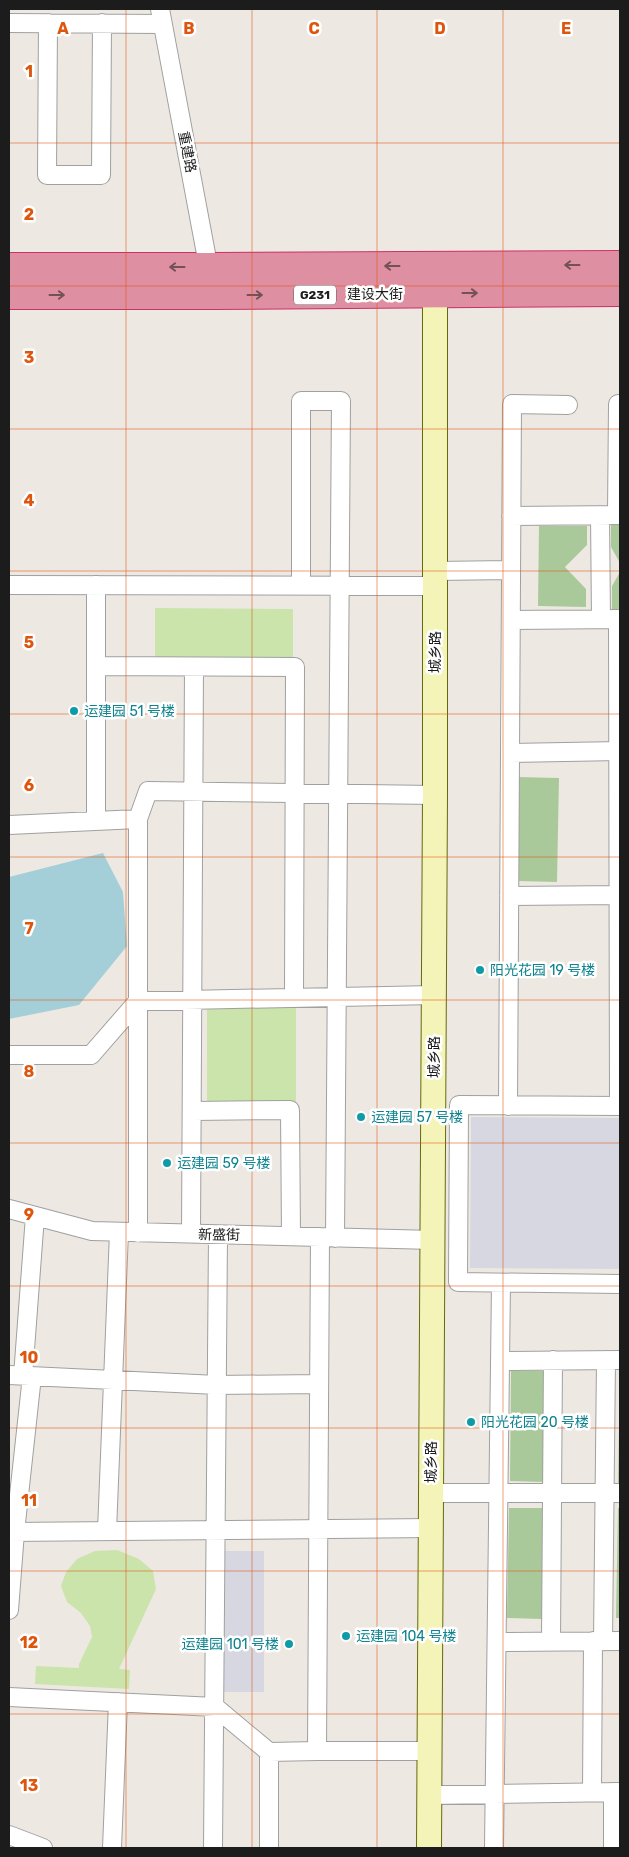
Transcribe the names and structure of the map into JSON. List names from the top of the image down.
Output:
{
  "streets": {
    "highway": ["建设大街", "G231"],
    "main road": ["城乡路"],
    "street": ["重建路", "新盛街"]
  },
  "crossings": [
    ["重建路", "建设大街"],
    ["建设大街", "城乡路"],
    ["城乡路", "新盛街"]
  ],
  "places": [
    "运建园 51 号楼",
    "阳光花园 19 号楼",
    "运建园 57 号楼",
    "运建园 59 号楼",
    "阳光花园 20 号楼",
    "运建园 104 号楼",
    "运建园 101 号楼"
  ],
  "grid": {
    "columns": [
      "A",
      "B",
      "C",
      "D",
      "E"
    ],
    "rows": [
      "1",
      "2",
      "3",
      "4",
      "5",
      "6",
      "7",
      "8",
      "9",
      "10",
      "11",
      "12",
      "13"
    ]
  }
}
